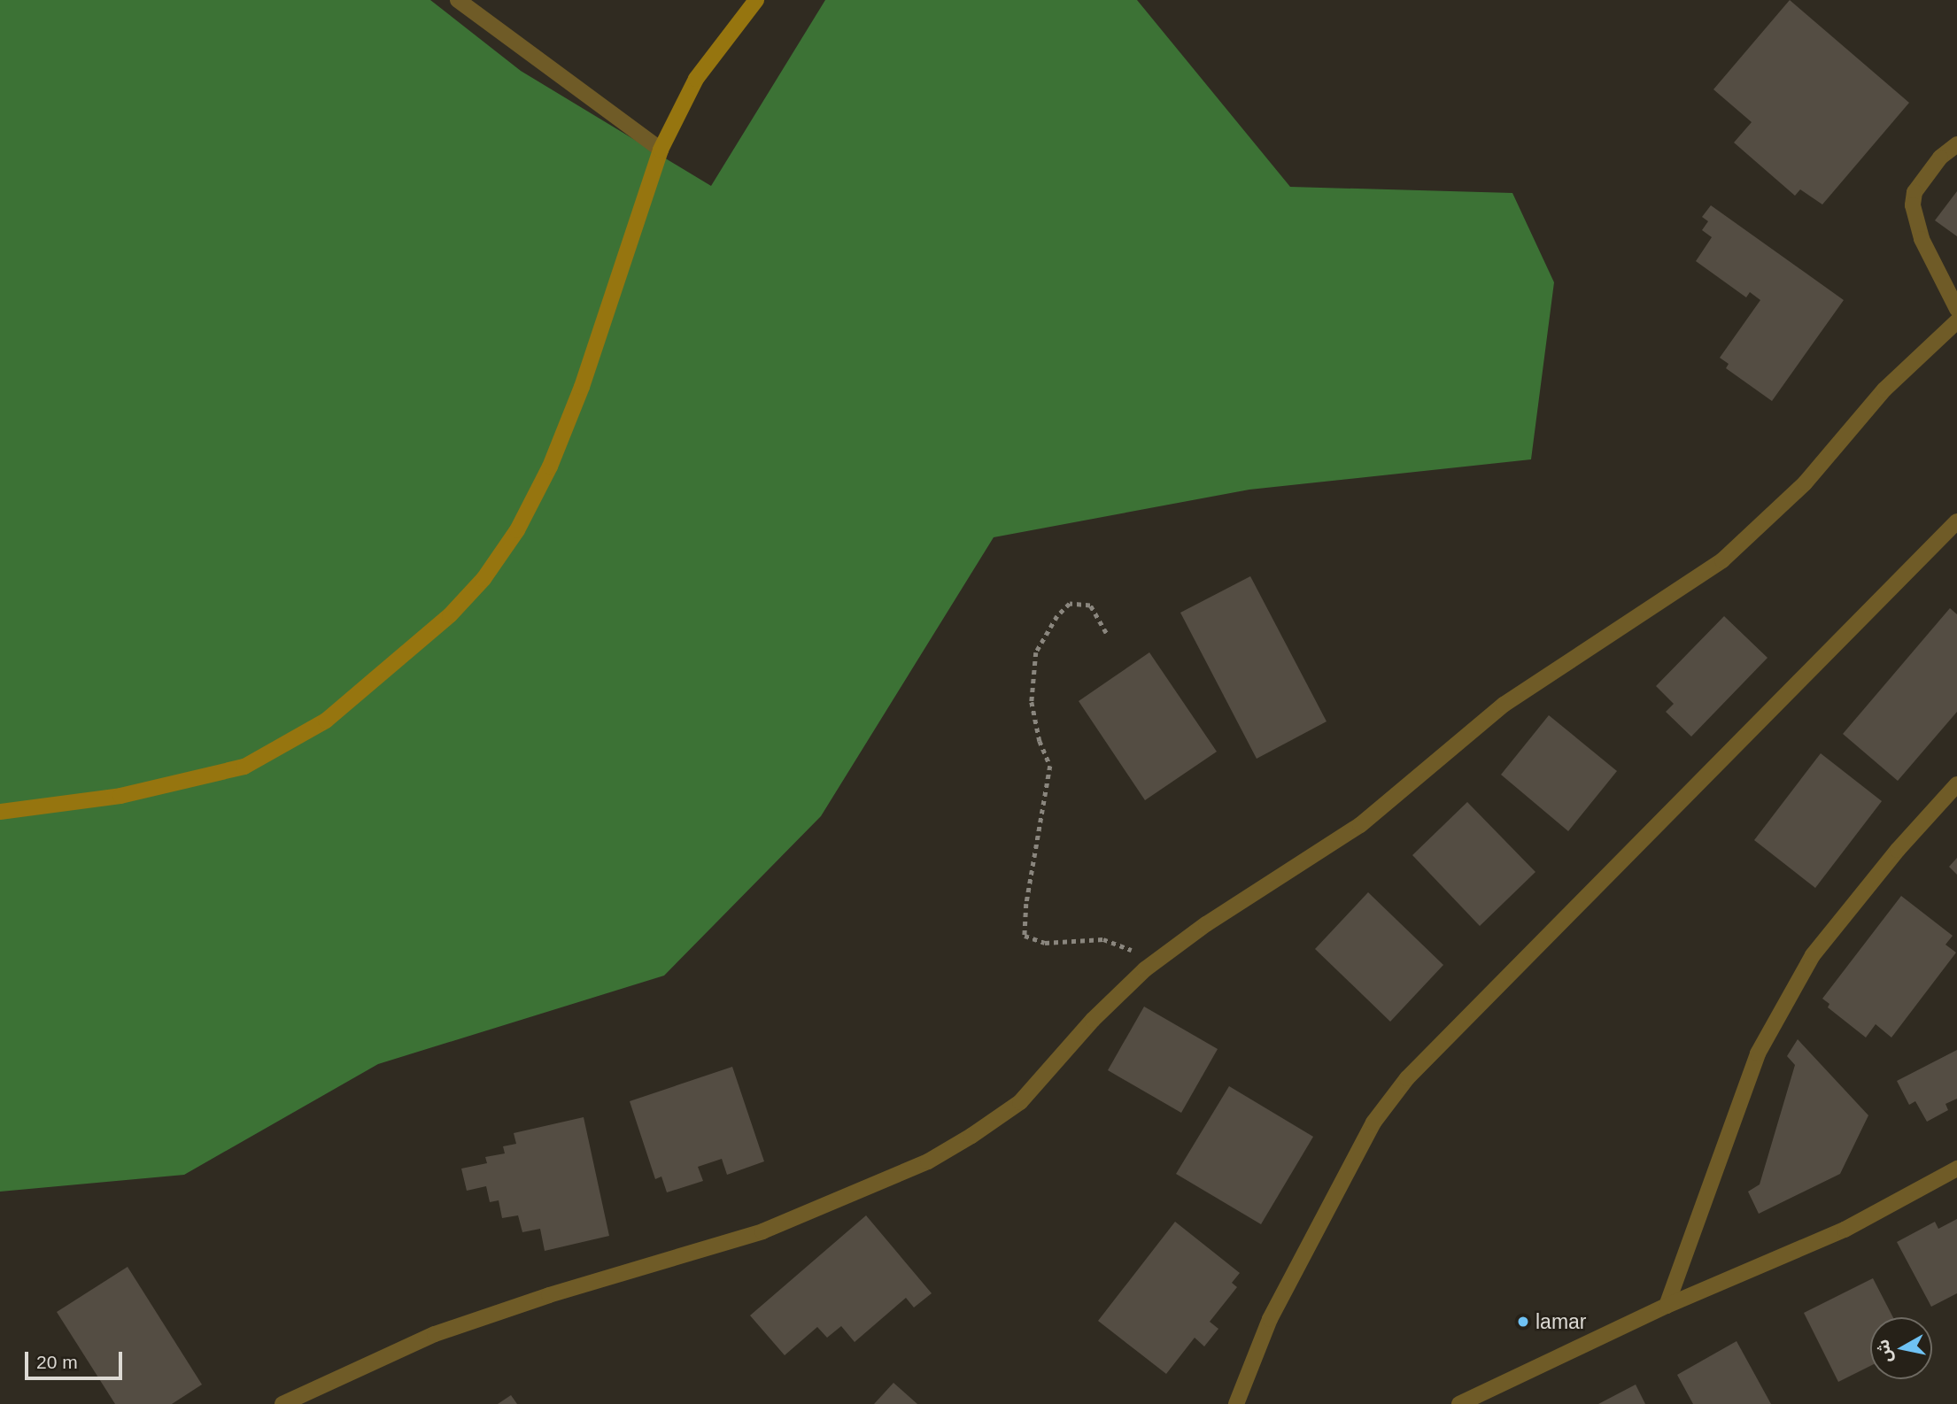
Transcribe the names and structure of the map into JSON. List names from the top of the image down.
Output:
{
  "places": ["lamar"],
  "scale_bar": "20 m",
  "north": "left"
}
